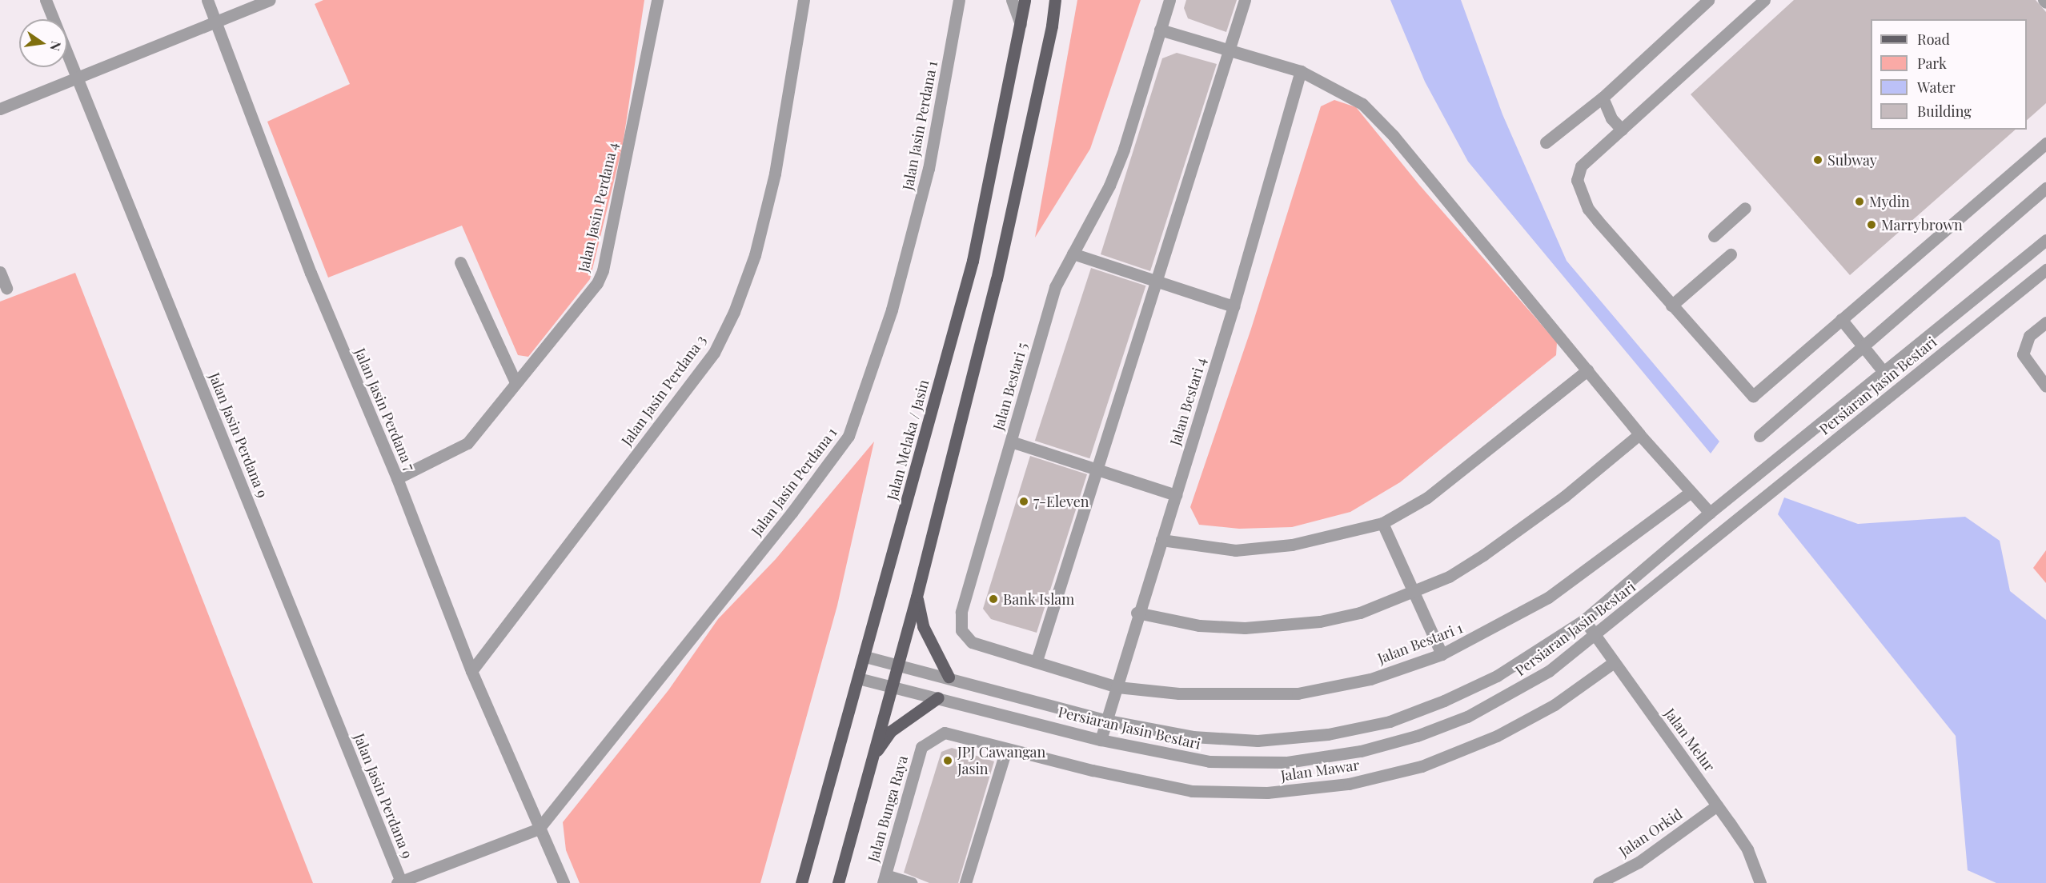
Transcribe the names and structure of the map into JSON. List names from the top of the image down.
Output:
{
  "streets": {
    "main road": ["Jalan Melaka / Jasin"],
    "street": [
      "Jalan Jasin Perdana 1",
      "Jalan Jasin Perdana 4",
      "Persiaran Jasin Bestari",
      "Jalan Bestari 5",
      "Jalan Jasin Perdana 3",
      "Jalan Bestari 4",
      "Jalan Jasin Perdana 7",
      "Jalan Jasin Perdana 9",
      "Jalan Bestari 1",
      "Jalan Melur",
      "Jalan Mawar",
      "Jalan Bunga Raya",
      "Jalan Orkid"
    ]
  },
  "crossings": [
    ["Jalan Jasin Perdana 1", "Jalan Jasin Perdana 7"],
    ["Jalan Jasin Perdana 4", "Jalan Jasin Perdana 7"],
    ["Persiaran Jasin Bestari", "Jalan Bestari 4"],
    ["Persiaran Jasin Bestari", "Jalan Melaka / Jasin"],
    ["Persiaran Jasin Bestari", "Jalan Melur"],
    ["Jalan Bestari 5", "Jalan Bestari 4"],
    ["Jalan Bestari 5", "Jalan Bestari 1"],
    ["Jalan Jasin Perdana 3", "Jalan Jasin Perdana 7"],
    ["Jalan Bestari 4", "Jalan Bestari 1"],
    ["Jalan Melur", "Jalan Mawar"],
    ["Jalan Melur", "Jalan Orkid"],
    ["Jalan Mawar", "Jalan Bunga Raya"]
  ],
  "places": [
    "Subway",
    "Mydin",
    "Marrybrown",
    "7-Eleven",
    "Bank Islam",
    "JPJ Cawangan Jasin"
  ],
  "legend": [
    "Road",
    "Park",
    "Water",
    "Building"
  ],
  "north": "right"
}
